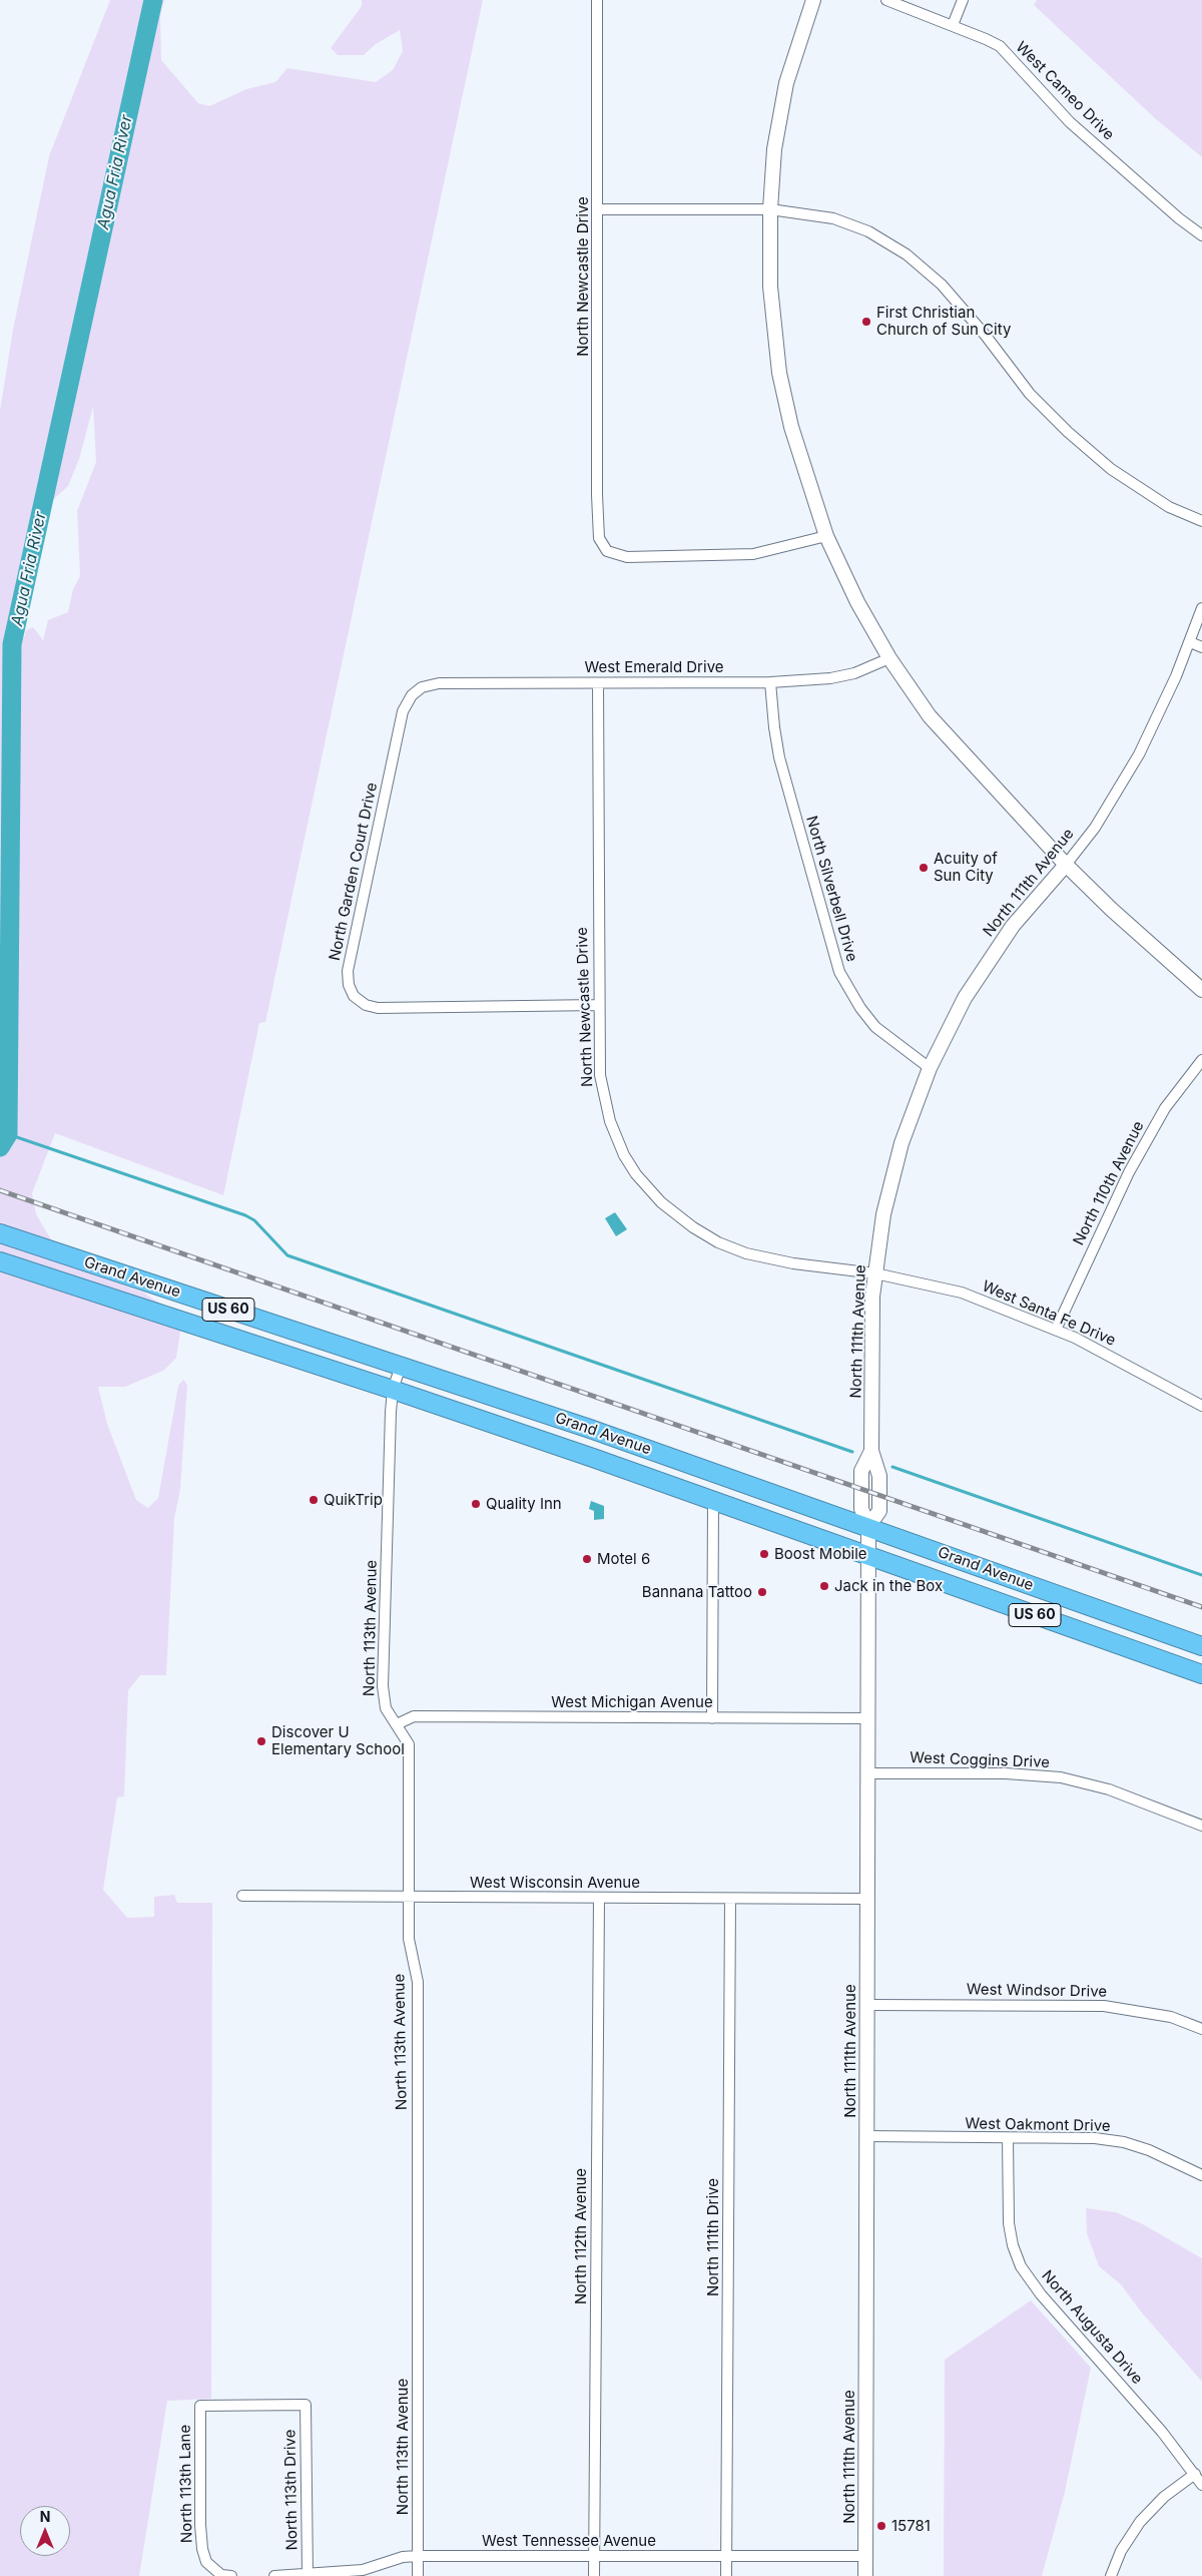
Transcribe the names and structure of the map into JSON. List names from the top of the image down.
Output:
{
  "streets": {
    "highway": ["Grand Avenue", "US 60"],
    "street": [
      "West Cameo Drive",
      "North Newcastle Drive",
      "West Emerald Drive",
      "North Garden Court Drive",
      "North 111th Avenue",
      "North Silverbell Drive",
      "North 110th Avenue",
      "West Santa Fe Drive",
      "North 113th Avenue",
      "West Michigan Avenue",
      "West Coggins Drive",
      "West Wisconsin Avenue",
      "West Windsor Drive",
      "West Oakmont Drive",
      "North 112th Avenue",
      "North 111th Drive",
      "North Augusta Drive",
      "North 113th Lane",
      "North 113th Drive",
      "West Tennessee Avenue"
    ]
  },
  "crossings": [
    ["North Newcastle Drive", "West Emerald Drive"],
    ["North Newcastle Drive", "North Garden Court Drive"],
    ["North Newcastle Drive", "North 111th Avenue"],
    ["North Newcastle Drive", "West Santa Fe Drive"],
    ["West Emerald Drive", "North Garden Court Drive"],
    ["West Emerald Drive", "North Silverbell Drive"],
    ["North 111th Avenue", "North Silverbell Drive"],
    ["North 111th Avenue", "Grand Avenue"],
    ["North 111th Avenue", "West Santa Fe Drive"],
    ["North 111th Avenue", "West Michigan Avenue"],
    ["North 111th Avenue", "West Coggins Drive"],
    ["North 111th Avenue", "West Wisconsin Avenue"],
    ["North 111th Avenue", "West Windsor Drive"],
    ["North 111th Avenue", "West Oakmont Drive"],
    ["North 111th Avenue", "West Tennessee Avenue"],
    ["North 110th Avenue", "West Santa Fe Drive"],
    ["Grand Avenue", "North 113th Avenue"],
    ["North 113th Avenue", "West Michigan Avenue"],
    ["North 113th Avenue", "West Wisconsin Avenue"],
    ["North 113th Avenue", "West Tennessee Avenue"],
    ["West Wisconsin Avenue", "North 112th Avenue"],
    ["West Wisconsin Avenue", "North 111th Drive"],
    ["West Oakmont Drive", "North Augusta Drive"],
    ["North 112th Avenue", "West Tennessee Avenue"],
    ["North 111th Drive", "West Tennessee Avenue"],
    ["North 113th Lane", "North 113th Drive"],
    ["North 113th Drive", "West Tennessee Avenue"]
  ],
  "water": ["Agua Fria River"],
  "places": [
    "First Christian Church of Sun City",
    "Acuity of Sun City",
    "QuikTrip",
    "Quality Inn",
    "Boost Mobile",
    "Motel 6",
    "Jack in the Box",
    "Bannana Tattoo",
    "Discover U Elementary School",
    "15781"
  ],
  "north": "top"
}
